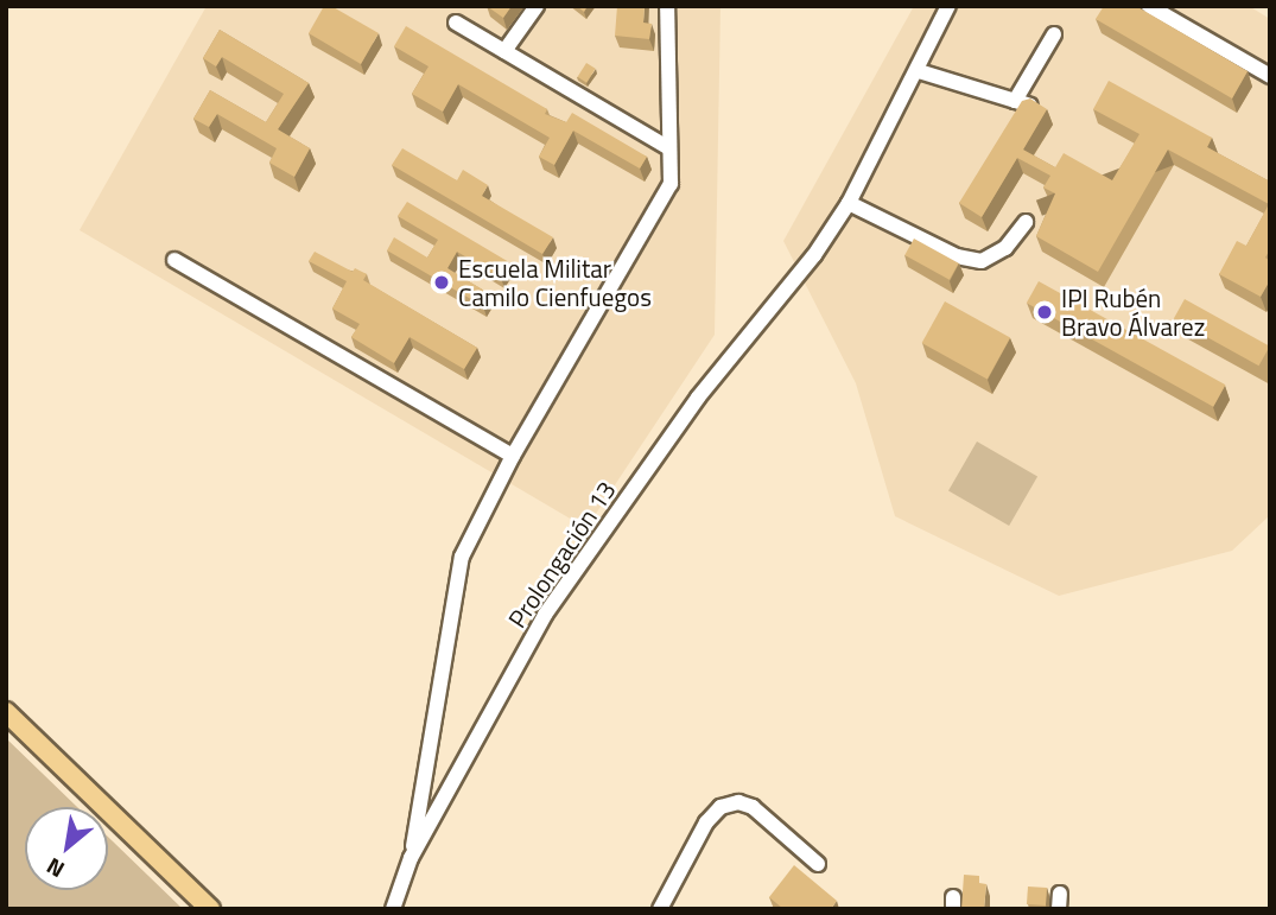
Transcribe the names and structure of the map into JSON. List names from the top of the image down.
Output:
{
  "streets": {
    "street": ["Prolongación 13"]
  },
  "places": ["Escuela Militar Camilo Cienfuegos", "IPI Rubén Bravo Álvarez"],
  "north": "bottom left"
}
